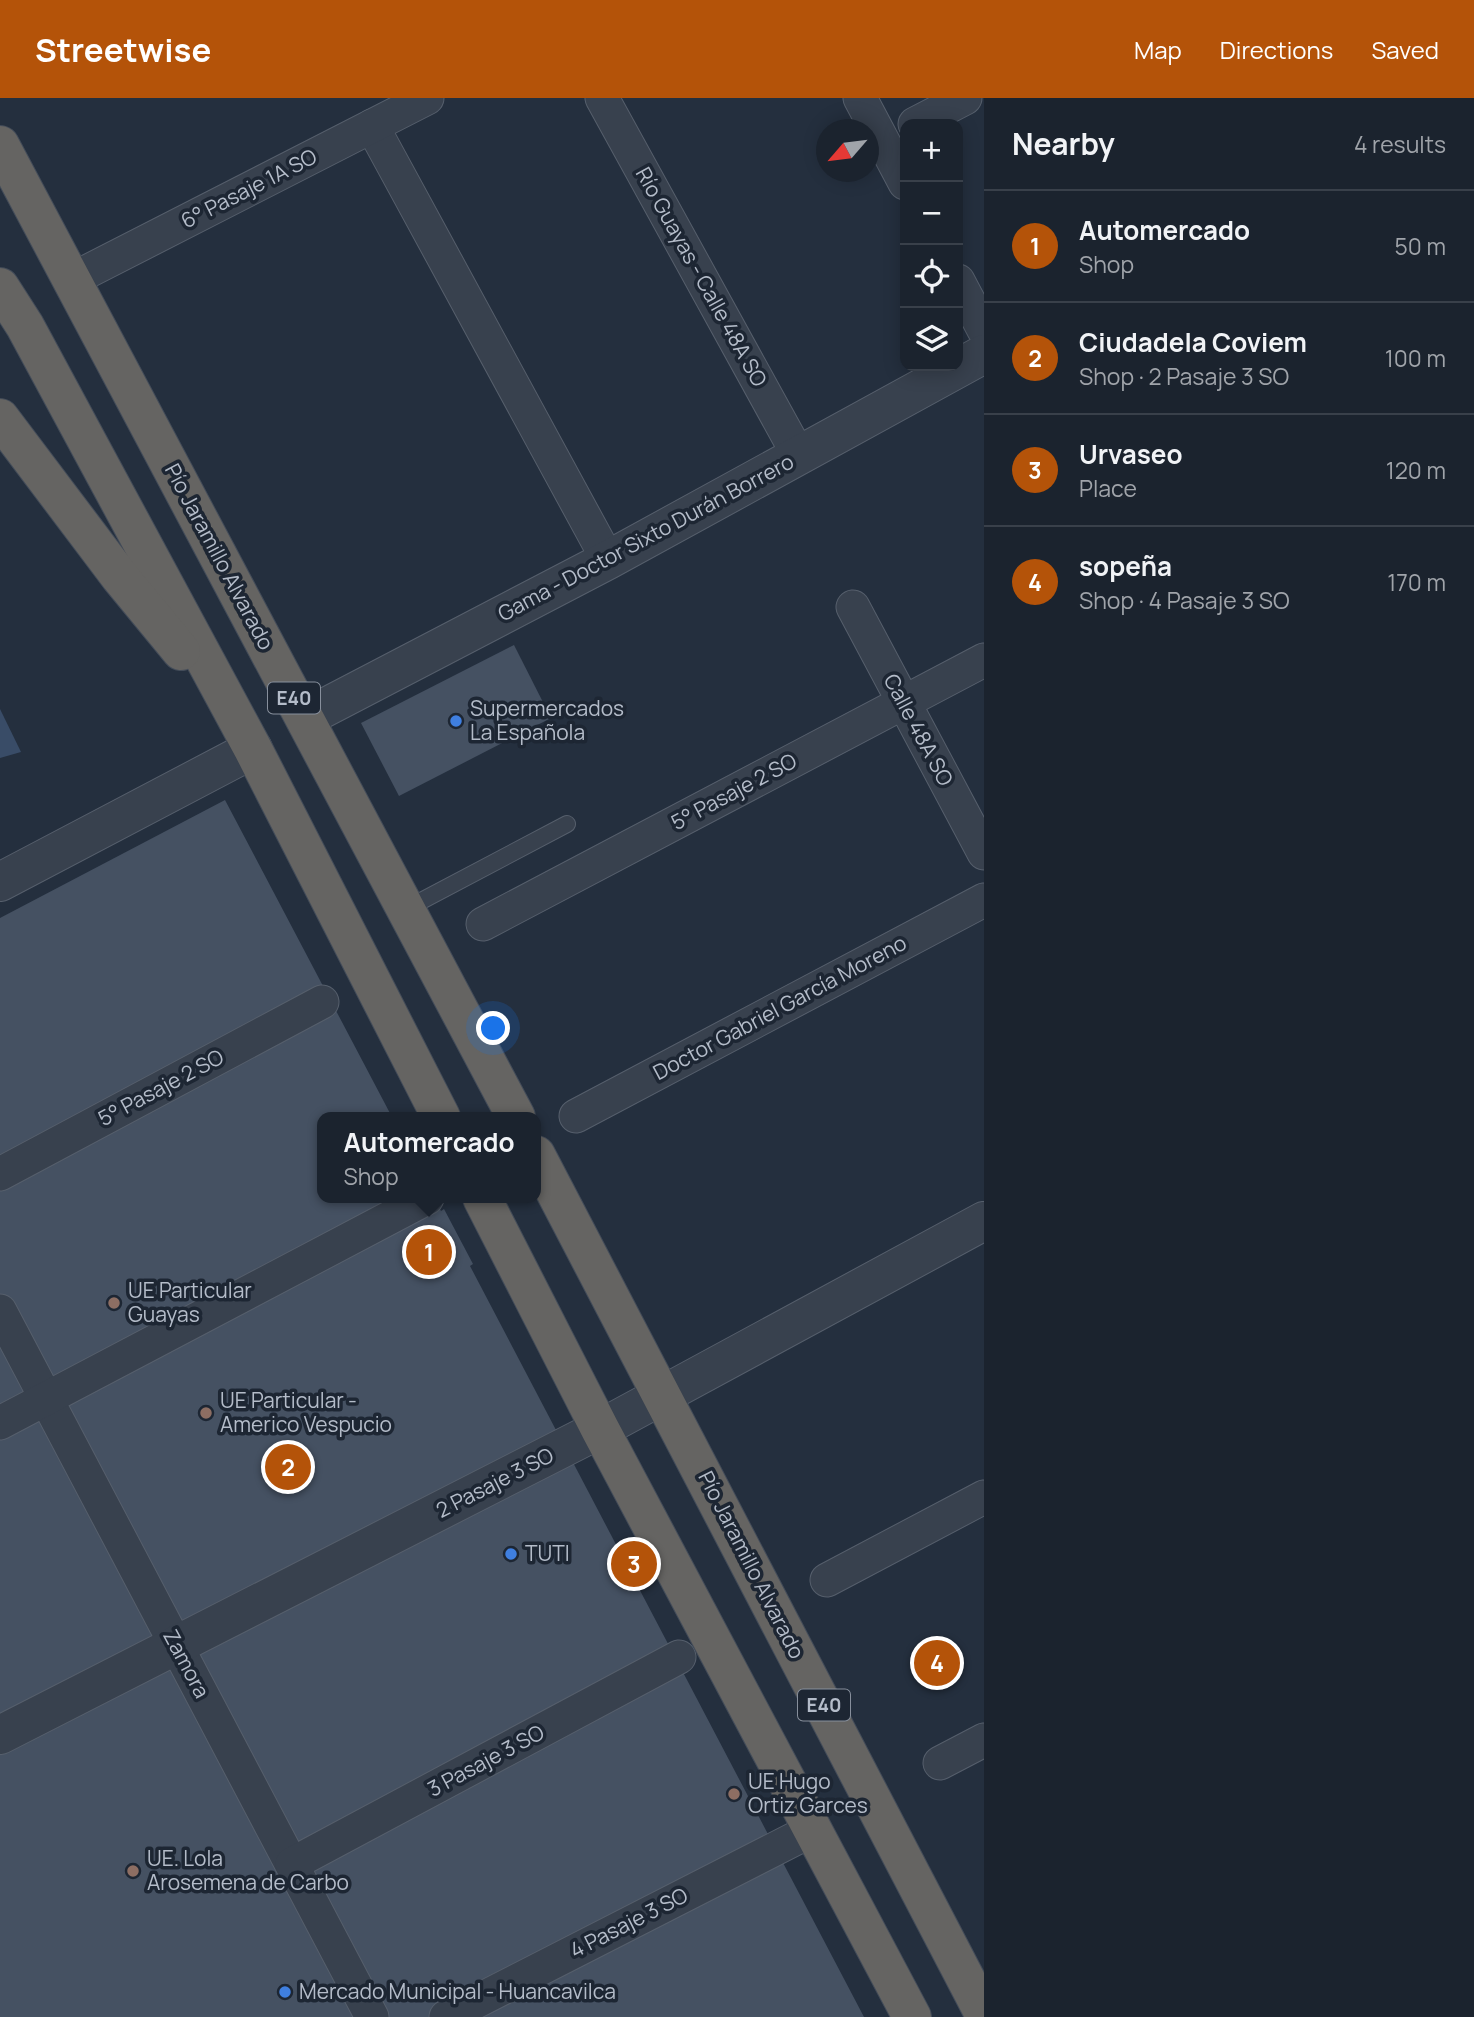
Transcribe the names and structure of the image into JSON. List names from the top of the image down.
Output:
{
  "streets": {
    "highway": ["Pío Jaramillo Alvarado", "E40"],
    "street": [
      "6° Pasaje 1A SO",
      "Río Guayas - Calle 48A SO",
      "Gama - Doctor Sixto Durán Borrero",
      "Calle 48A SO",
      "5° Pasaje 2 SO",
      "Doctor Gabriel García Moreno",
      "2 Pasaje 3 SO",
      "Zamora",
      "3 Pasaje 3 SO",
      "4 Pasaje 3 SO"
    ]
  },
  "crossings": [
    ["6° Pasaje 1A SO", "Pío Jaramillo Alvarado"],
    ["Río Guayas - Calle 48A SO", "Gama - Doctor Sixto Durán Borrero"],
    ["Gama - Doctor Sixto Durán Borrero", "Pío Jaramillo Alvarado"],
    ["Pío Jaramillo Alvarado", "2 Pasaje 3 SO"],
    ["Calle 48A SO", "5° Pasaje 2 SO"],
    ["2 Pasaje 3 SO", "Zamora"],
    ["Zamora", "3 Pasaje 3 SO"]
  ],
  "places": [
    "Supermercados La Española",
    "UE Particular Guayas",
    "UE Particular - Americo Vespucio",
    "TUTI",
    "UE Hugo Ortiz Garces",
    "UE. Lola Arosemena de Carbo",
    "Mercado Municipal - Huancavilca"
  ],
  "north": "bottom left",
  "page": {
    "header": "Streetwise",
    "nav": ["Map", "Directions", "Saved"],
    "heading": ["Nearby", "4 results"],
    "map_buttons": ["+", "−"],
    "list": [
      {
        "mark": "1",
        "name": "Automercado",
        "note": "Shop",
        "value": "50 m"
      },
      {
        "mark": "2",
        "name": "Ciudadela Coviem",
        "note": "Shop · 2 Pasaje 3 SO",
        "value": "100 m"
      },
      {
        "mark": "3",
        "name": "Urvaseo",
        "note": "Place",
        "value": "120 m"
      },
      {
        "mark": "4",
        "name": "sopeña",
        "note": "Shop · 4 Pasaje 3 SO",
        "value": "170 m"
      }
    ],
    "popup": ["Automercado", "Shop"],
    "pins": [
      "1",
      "2",
      "3",
      "4"
    ]
  }
}
